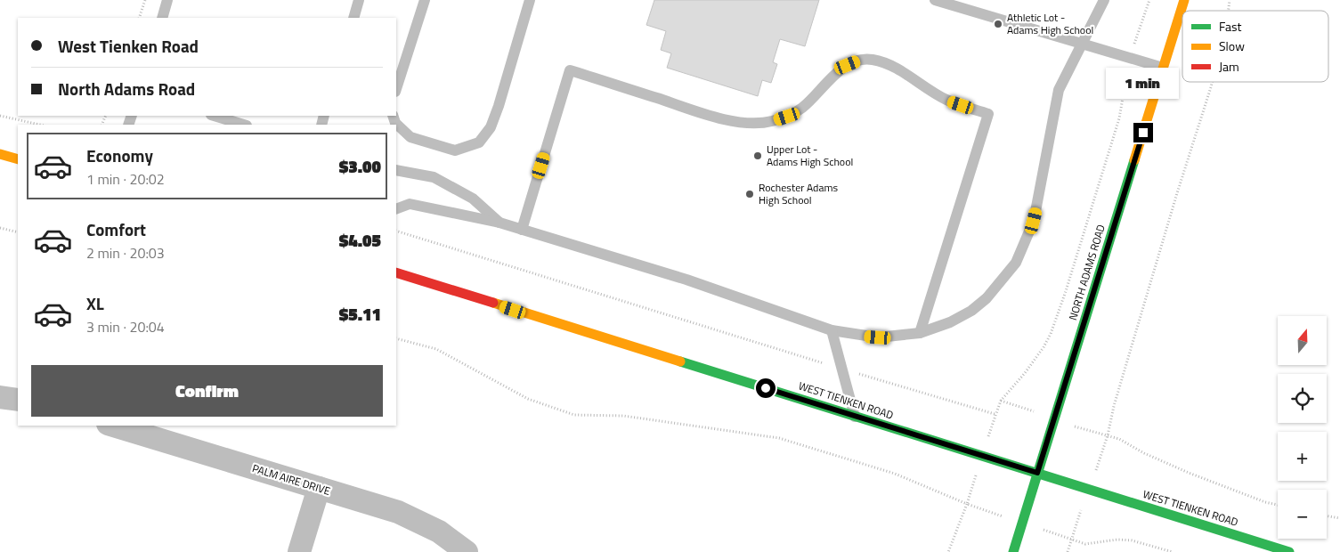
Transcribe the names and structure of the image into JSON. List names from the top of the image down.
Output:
{
  "streets": {
    "street": ["NORTH ADAMS ROAD", "WEST TIENKEN ROAD", "PALM AIRE DRIVE"]
  },
  "crossings": [
    ["NORTH ADAMS ROAD", "WEST TIENKEN ROAD"]
  ],
  "places": ["Athletic Lot - Adams High School", "Upper Lot - Adams High School", "Rochester Adams High School"],
  "legend": ["Fast", "Slow", "Jam"],
  "north": "top",
  "page": {
    "banner": ["West Tienken Road", "North Adams Road"],
    "bubble": "1 min",
    "list": [
      {
        "name": "Economy",
        "note": "1 min · 20:02",
        "value": "$3.00"
      },
      {
        "name": "Comfort",
        "note": "2 min · 20:03",
        "value": "$4.05"
      },
      {
        "name": "XL",
        "note": "3 min · 20:04",
        "value": "$5.11"
      }
    ],
    "map_buttons": ["+", "−"],
    "buttons": "Confirm"
  }
}
